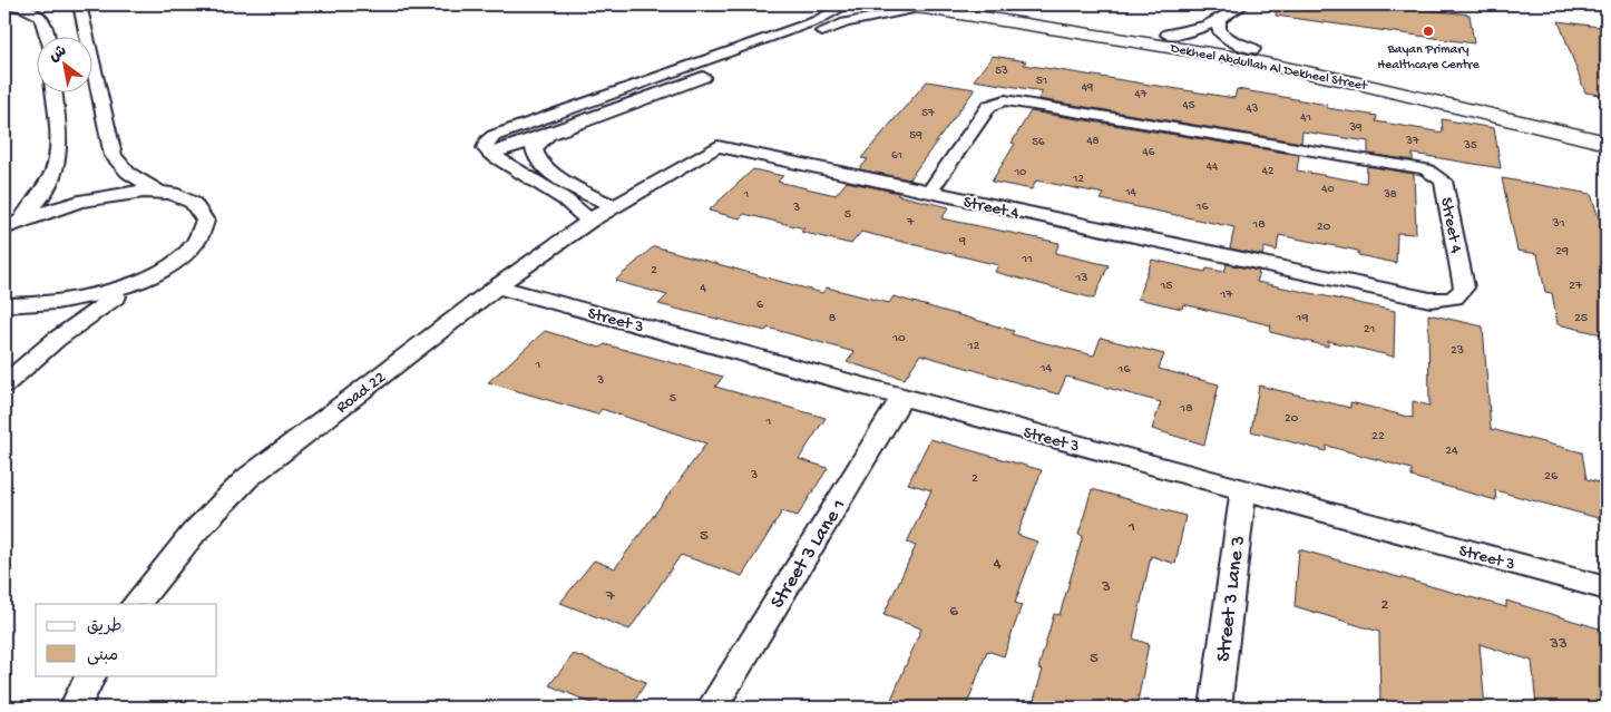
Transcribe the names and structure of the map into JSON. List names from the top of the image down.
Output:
{
  "streets": {
    "street": [
      "Dekheel Abdullah Al Dekheel Street",
      "Street 4",
      "Street 3",
      "Road 22",
      "Street 3 Lane 1",
      "Street 3 Lane 3"
    ]
  },
  "crossings": [
    ["Street 4", "Road 22"],
    ["Street 3", "Road 22"],
    ["Street 3", "Street 3 Lane 1"],
    ["Street 3", "Street 3 Lane 3"]
  ],
  "places": ["Bayan Primary Healthcare Centre"],
  "house_numbers": [
    "53",
    "51",
    "49",
    "47",
    "45",
    "43",
    "57",
    "41",
    "39",
    "59",
    "48",
    "37",
    "56",
    "35",
    "46",
    "61",
    "44",
    "42",
    "10",
    "12",
    "40",
    "14",
    "1",
    "38",
    "16",
    "3",
    "5",
    "7",
    "31",
    "18",
    "20",
    "9",
    "29",
    "11",
    "2",
    "13",
    "15",
    "27",
    "4",
    "17",
    "6",
    "8",
    "19",
    "25",
    "21",
    "10",
    "12",
    "23",
    "1",
    "14",
    "16",
    "3",
    "5",
    "18",
    "20",
    "1",
    "22",
    "24",
    "3",
    "26",
    "2",
    "1",
    "5",
    "4",
    "3",
    "7",
    "2",
    "6",
    "33",
    "5"
  ],
  "legend": ["طريق", "مبنى"],
  "north": "top left"
}
